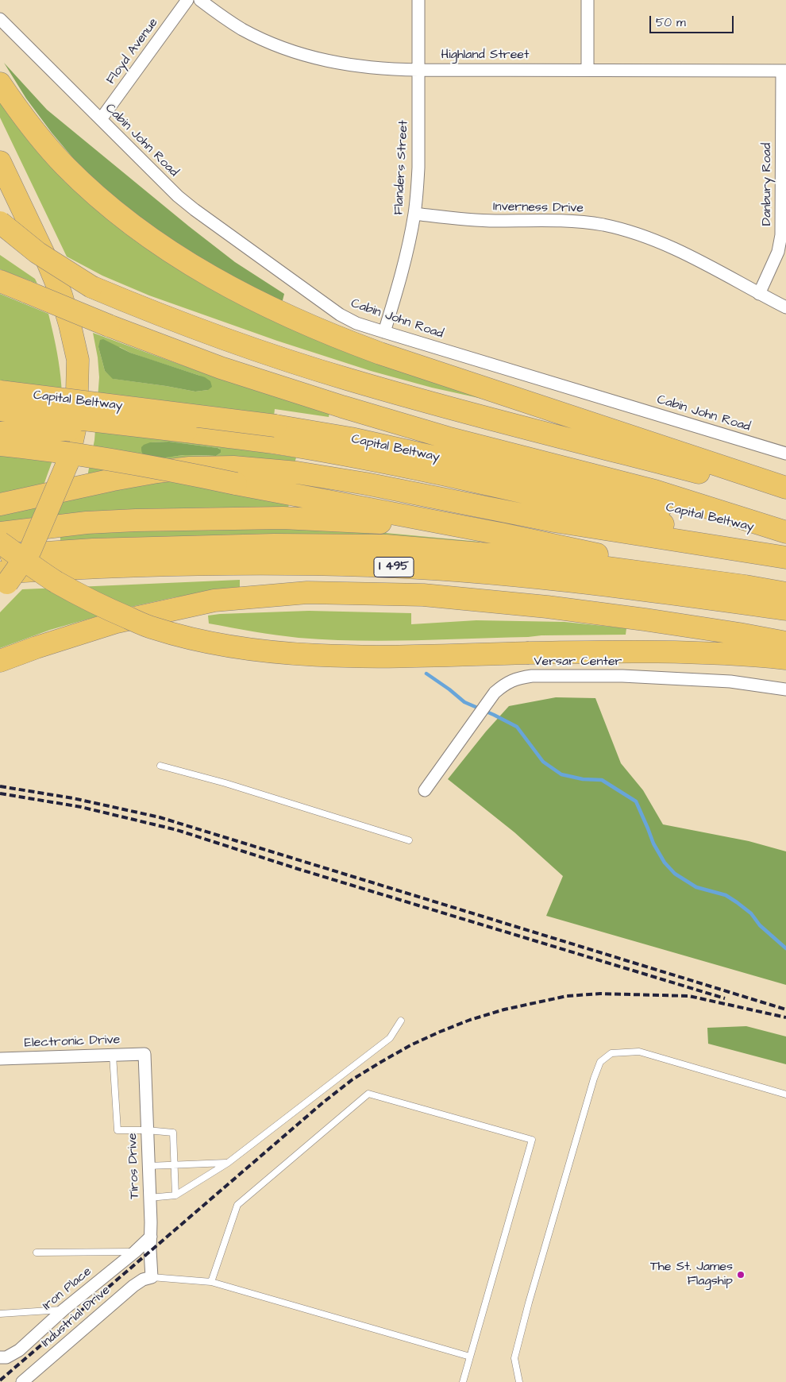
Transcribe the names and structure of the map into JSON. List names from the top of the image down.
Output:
{
  "streets": {
    "highway": ["Capital Beltway", "I 495"],
    "street": [
      "Floyd Avenue",
      "Highland Street",
      "Cabin John Road",
      "Flanders Street",
      "Danbury Road",
      "Inverness Drive",
      "Versar Center",
      "Electronic Drive",
      "Tiros Drive",
      "Iron Place",
      "Industrial Drive"
    ]
  },
  "crossings": [
    ["Floyd Avenue", "Cabin John Road"],
    ["Highland Street", "Flanders Street"],
    ["Highland Street", "Danbury Road"],
    ["Cabin John Road", "Flanders Street"],
    ["Flanders Street", "Inverness Drive"],
    ["Danbury Road", "Inverness Drive"],
    ["Electronic Drive", "Tiros Drive"],
    ["Tiros Drive", "Iron Place"],
    ["Tiros Drive", "Industrial Drive"]
  ],
  "places": ["The St. James Flagship"],
  "scale_bar": "50 m"
}
